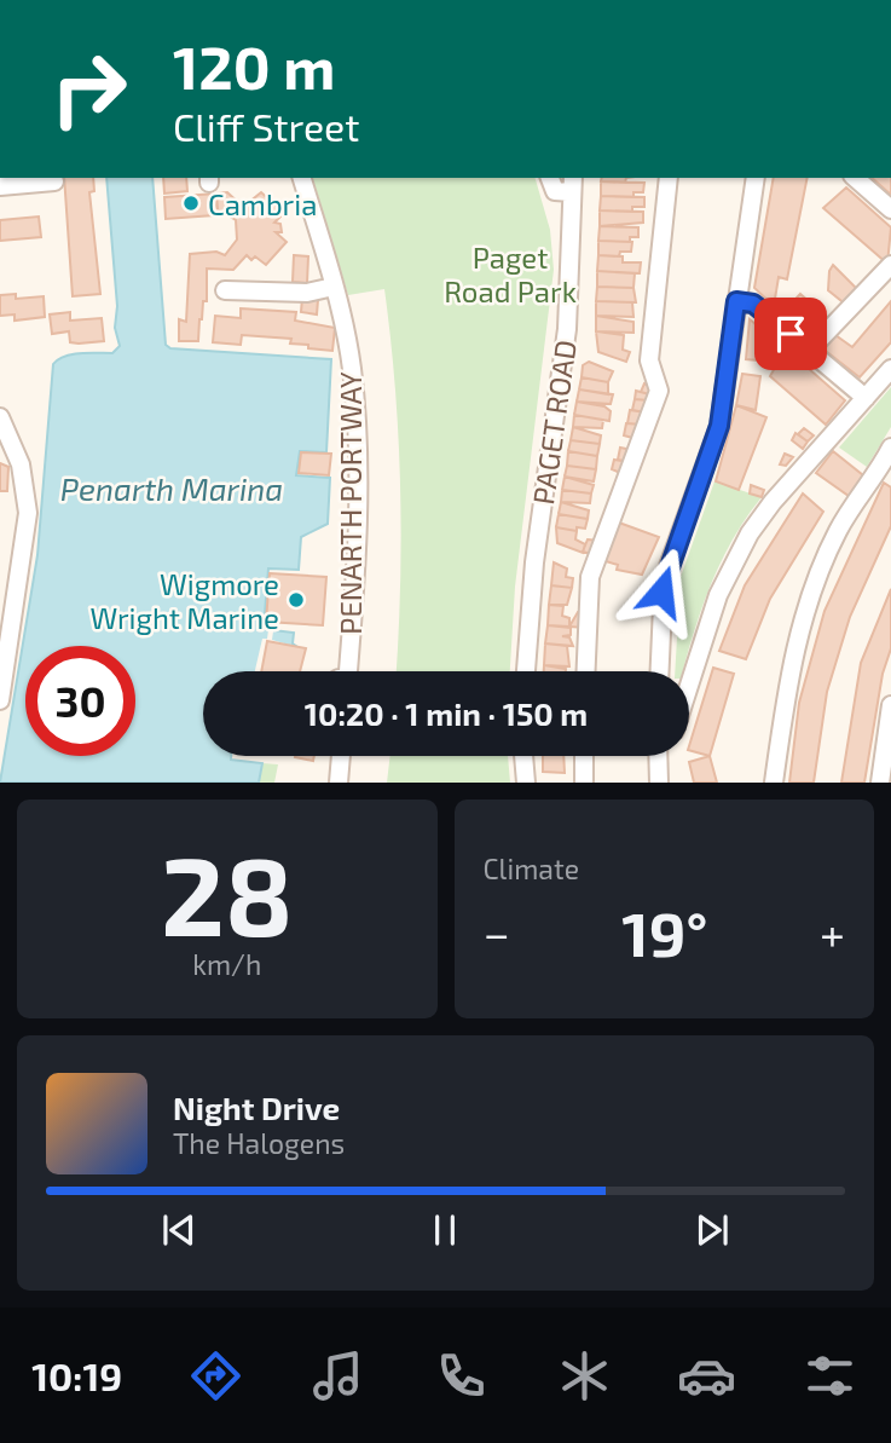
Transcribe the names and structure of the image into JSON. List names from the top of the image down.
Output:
{
  "streets": {
    "street": ["PAGET ROAD", "PENARTH PORTWAY"]
  },
  "water": ["Penarth Marina"],
  "parks": ["Paget Road Park"],
  "places": ["Cambria", "Wigmore Wright Marine"],
  "page": {
    "turn": ["120 m", "Cliff Street"],
    "limit": "30",
    "trip": "10:20 · 1 min · 150 m",
    "tile": [
      ["28", "km/h"],
      "Climate"
    ],
    "heat": ["−", "19°", "+"],
    "song": ["Night Drive", "The Halogens"],
    "tabs": "10:19"
  }
}
